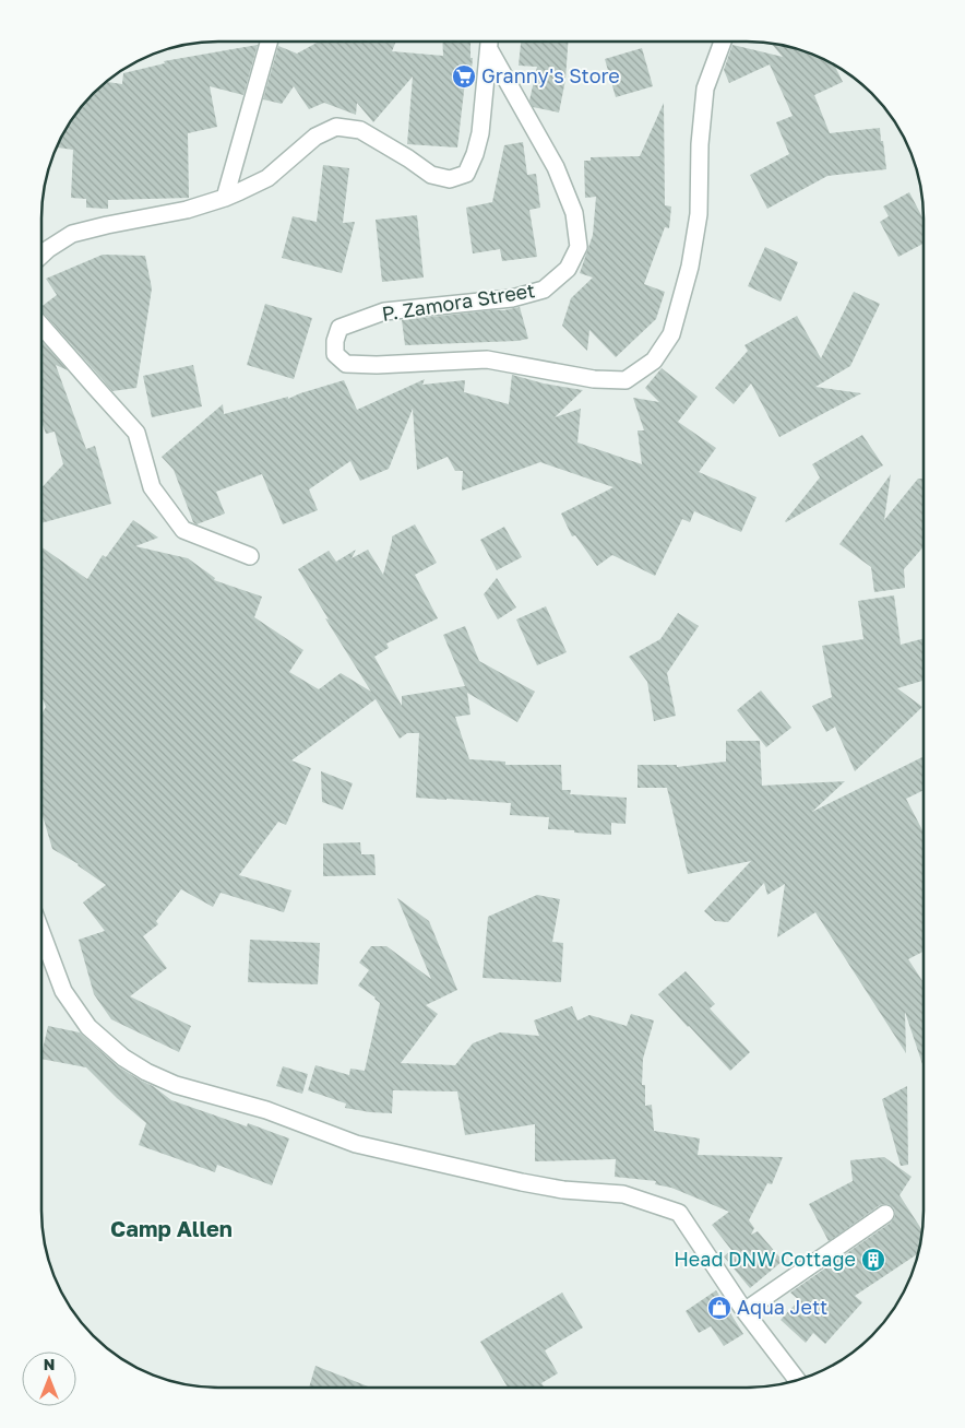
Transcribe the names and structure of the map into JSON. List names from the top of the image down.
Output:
{
  "streets": {
    "street": ["P. Zamora Street"]
  },
  "districts": ["Camp Allen"],
  "places": {
    "supermarket": ["Granny's Store"],
    "building": ["Head DNW Cottage"],
    "shop": ["Aqua Jett"]
  },
  "north": "top"
}
